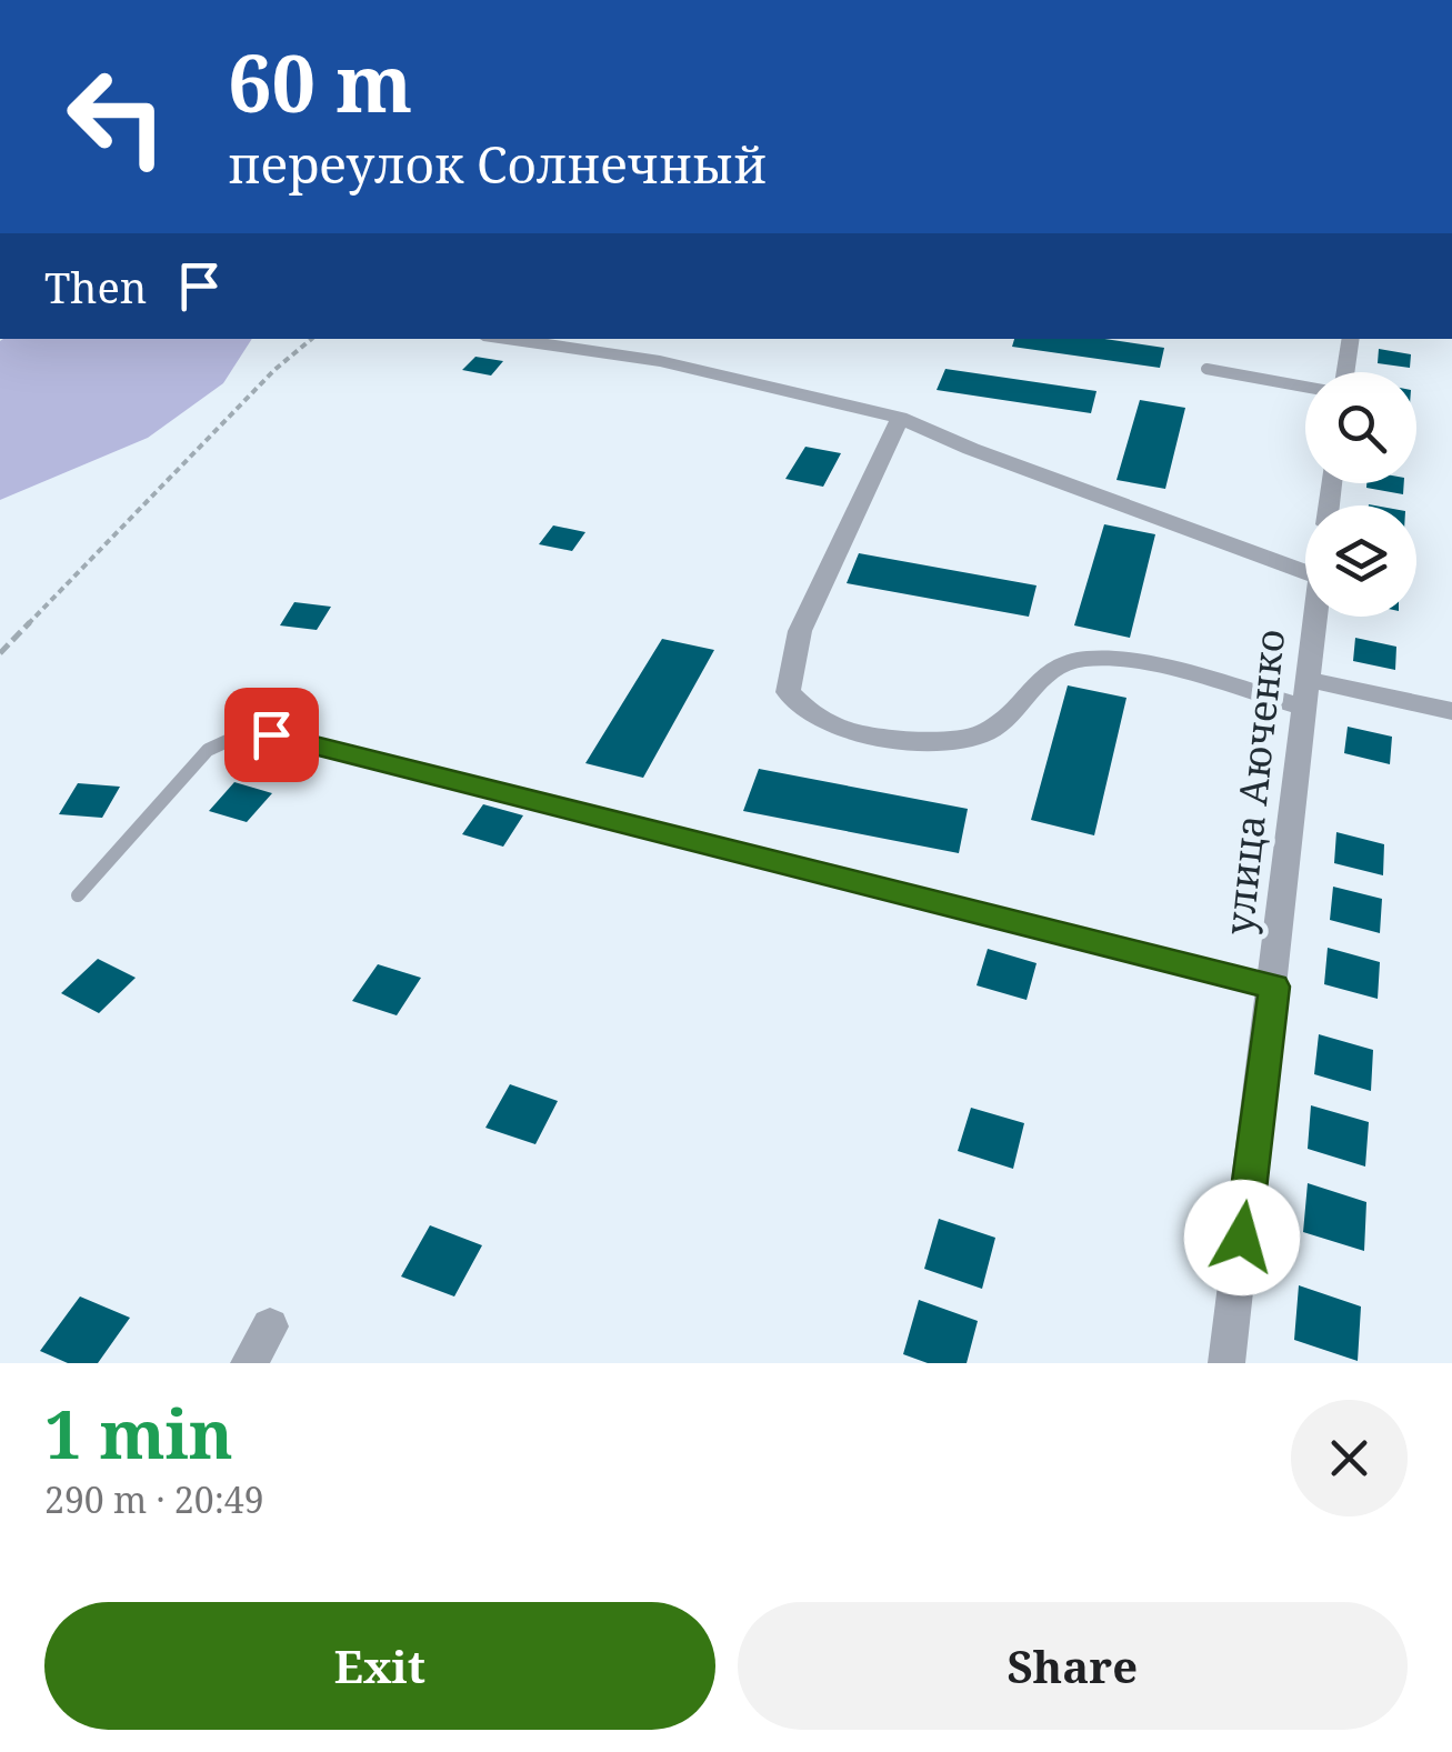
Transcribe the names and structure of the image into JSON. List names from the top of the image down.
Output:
{
  "streets": {
    "street": ["улица Аюченко"]
  },
  "page": {
    "turn": ["60 m", "переулок Солнечный"],
    "then": "Then",
    "heading": ["1 min", "290 m · 20:49"],
    "buttons": ["Exit", "Share"]
  }
}
